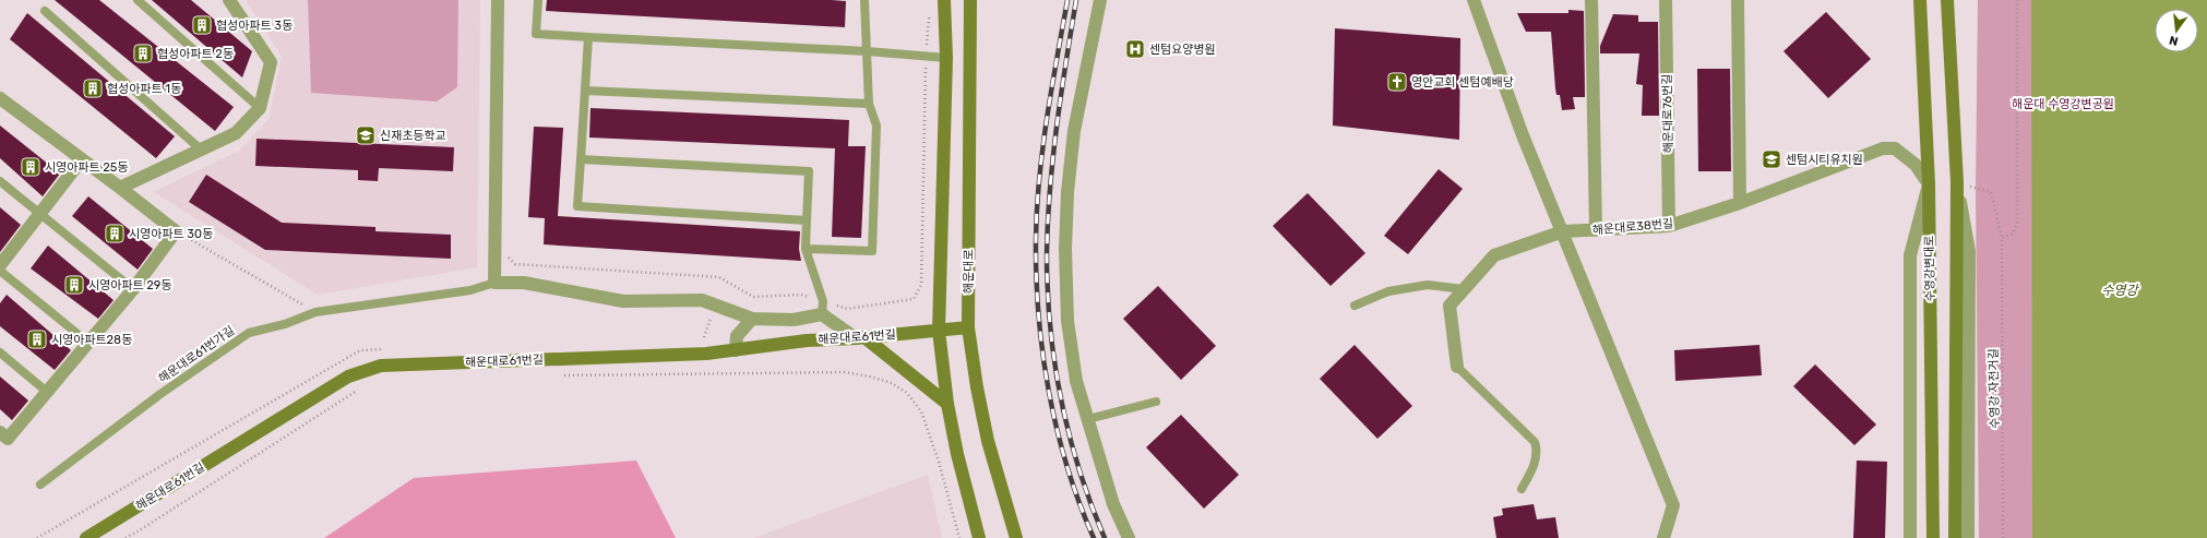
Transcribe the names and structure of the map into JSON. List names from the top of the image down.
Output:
{
  "streets": {
    "main road": ["수영강변대로", "해운대로", "해운대로61번길"],
    "street": ["해운대로76번길", "해운대로38번길"],
    "lane": ["해운대로61번가길"],
    "path": ["수영강 자전거길"]
  },
  "crossings": [
    ["해운대로76번길", "해운대로38번길"],
    ["해운대로38번길", "수영강변대로"],
    ["해운대로", "해운대로61번길"]
  ],
  "water": ["수영강"],
  "parks": ["해운대 수영강변공원"],
  "places": {
    "building": [
      "협성아파트 3동",
      "협성아파트 2동",
      "협성아파트 1동",
      "시영아파트 25동",
      "시영아파트 30동",
      "시영아파트 29동",
      "시영아파트28동"
    ],
    "hospital": ["센텀요양병원"],
    "church": ["영안교회 센텀예배당"],
    "school or university": ["신재초등학교", "센텀시티유치원"]
  },
  "north": "bottom"
}
